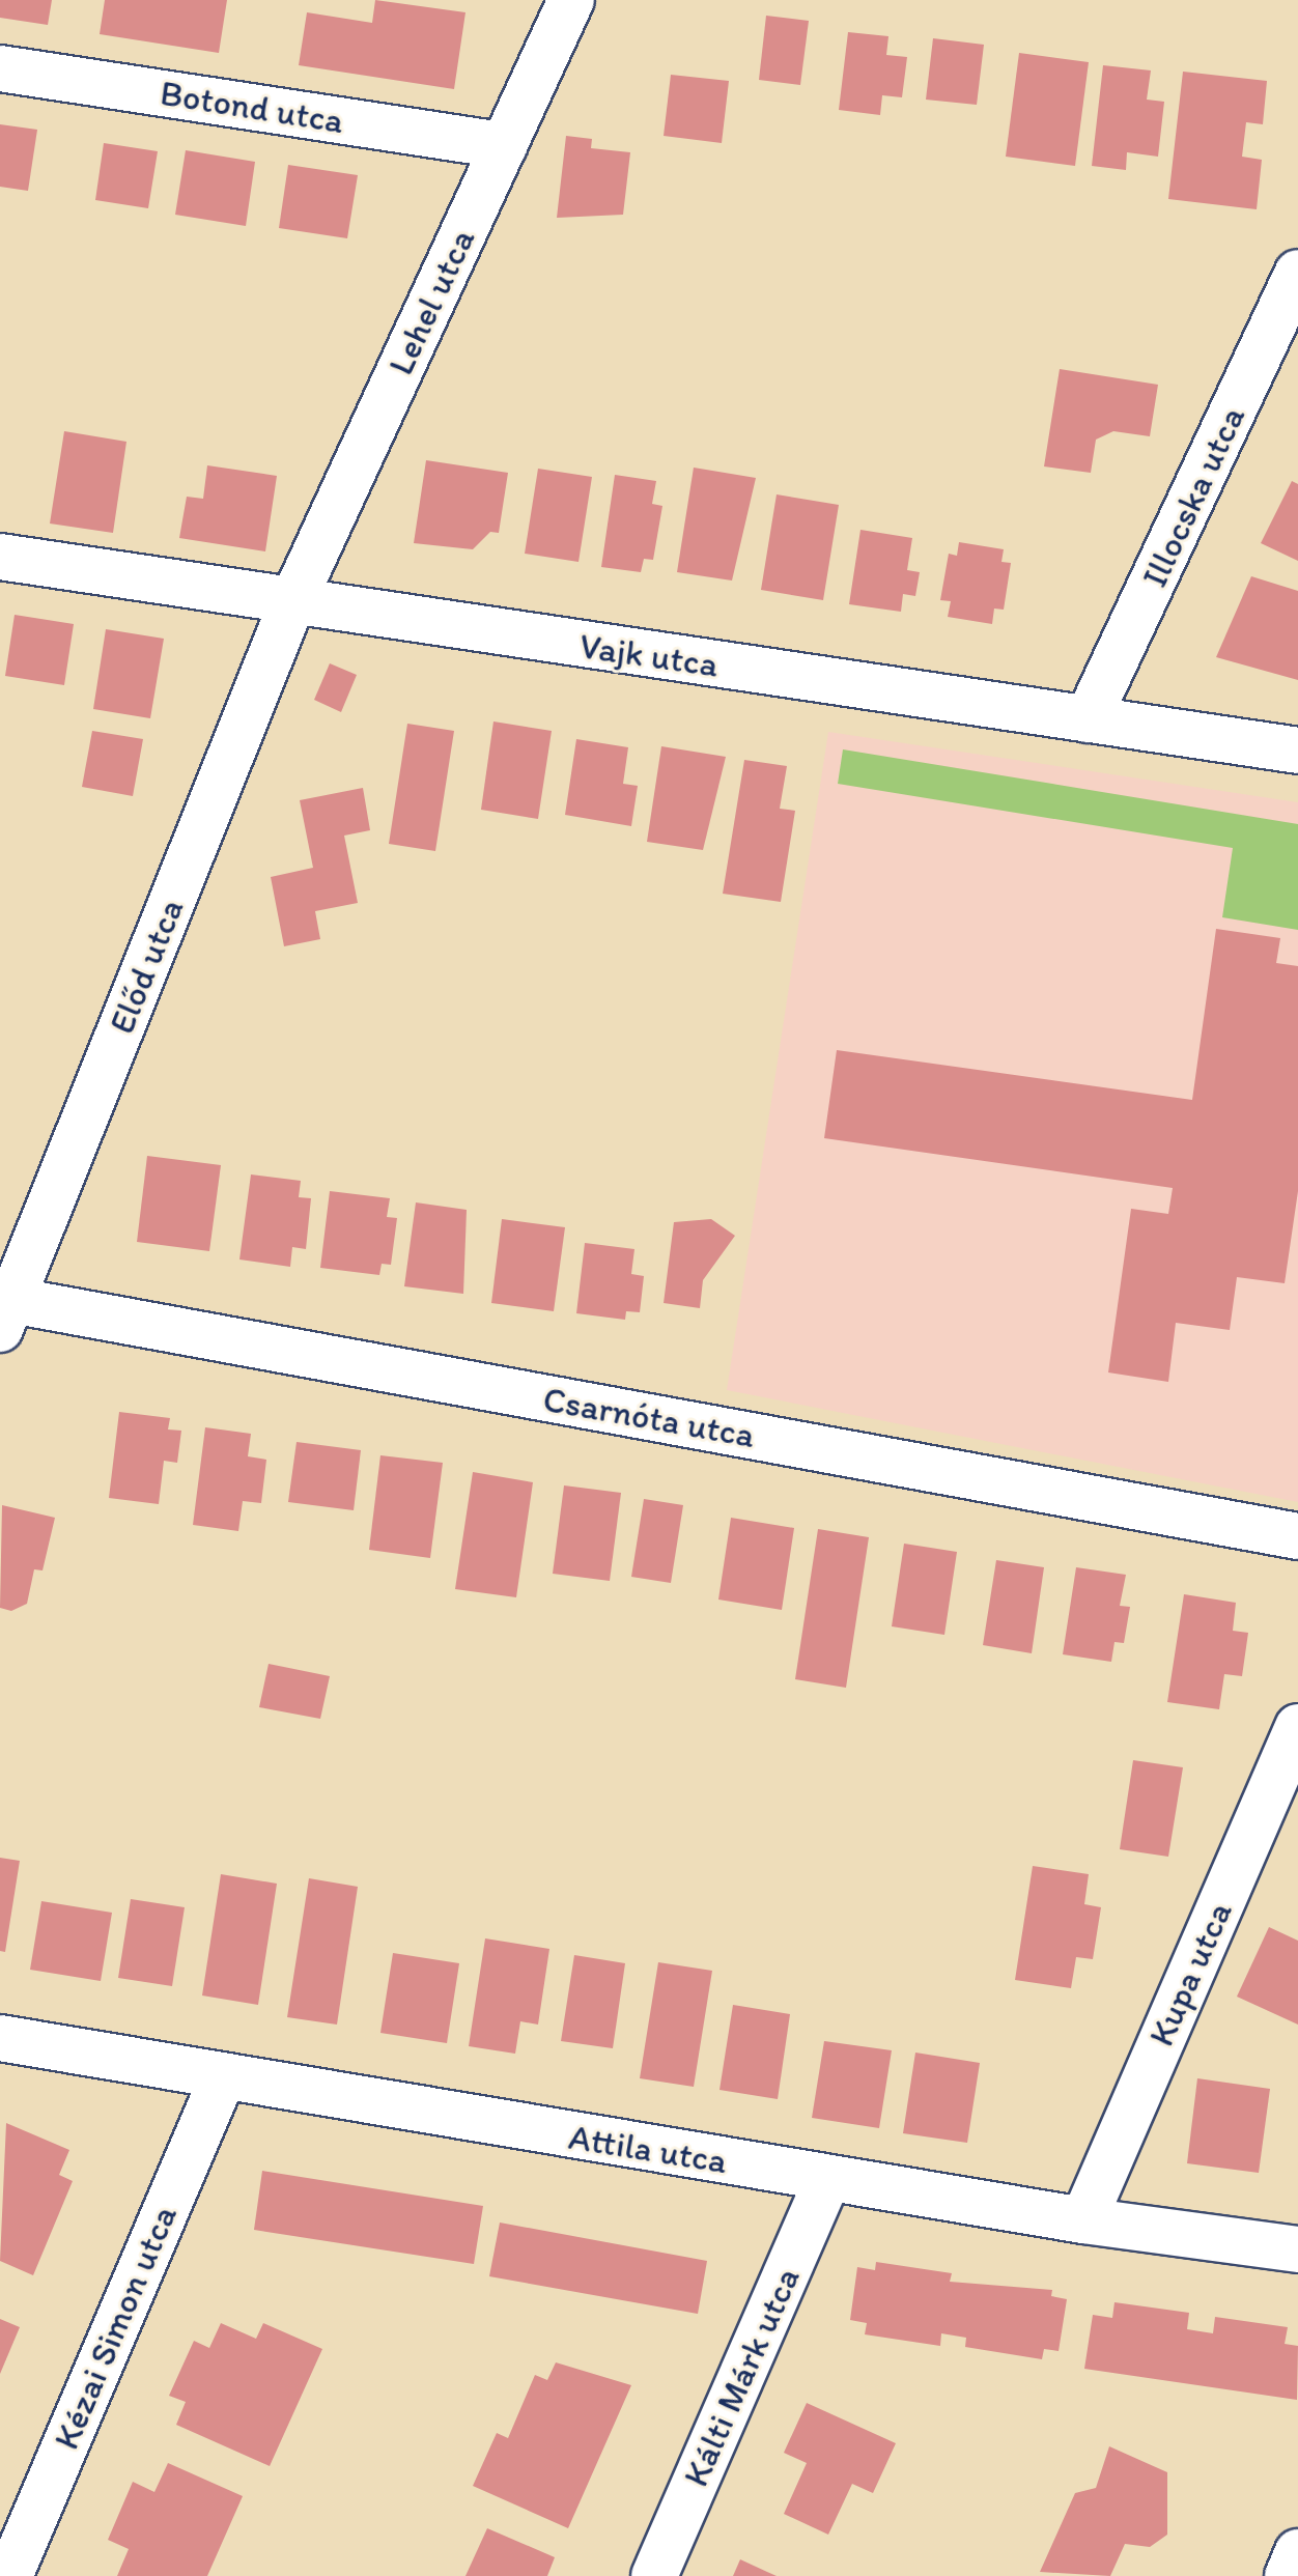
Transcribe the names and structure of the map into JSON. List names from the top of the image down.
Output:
{
  "streets": {
    "street": [
      "Botond utca",
      "Lehel utca",
      "Illocska utca",
      "Vajk utca",
      "Előd utca",
      "Csarnóta utca",
      "Kupa utca",
      "Attila utca",
      "Kézai Simon utca",
      "Kálti Márk utca"
    ]
  },
  "crossings": [
    ["Botond utca", "Lehel utca"],
    ["Lehel utca", "Vajk utca"],
    ["Lehel utca", "Előd utca"],
    ["Illocska utca", "Vajk utca"],
    ["Vajk utca", "Előd utca"],
    ["Előd utca", "Csarnóta utca"],
    ["Kupa utca", "Attila utca"],
    ["Attila utca", "Kézai Simon utca"],
    ["Attila utca", "Kálti Márk utca"]
  ]
}
